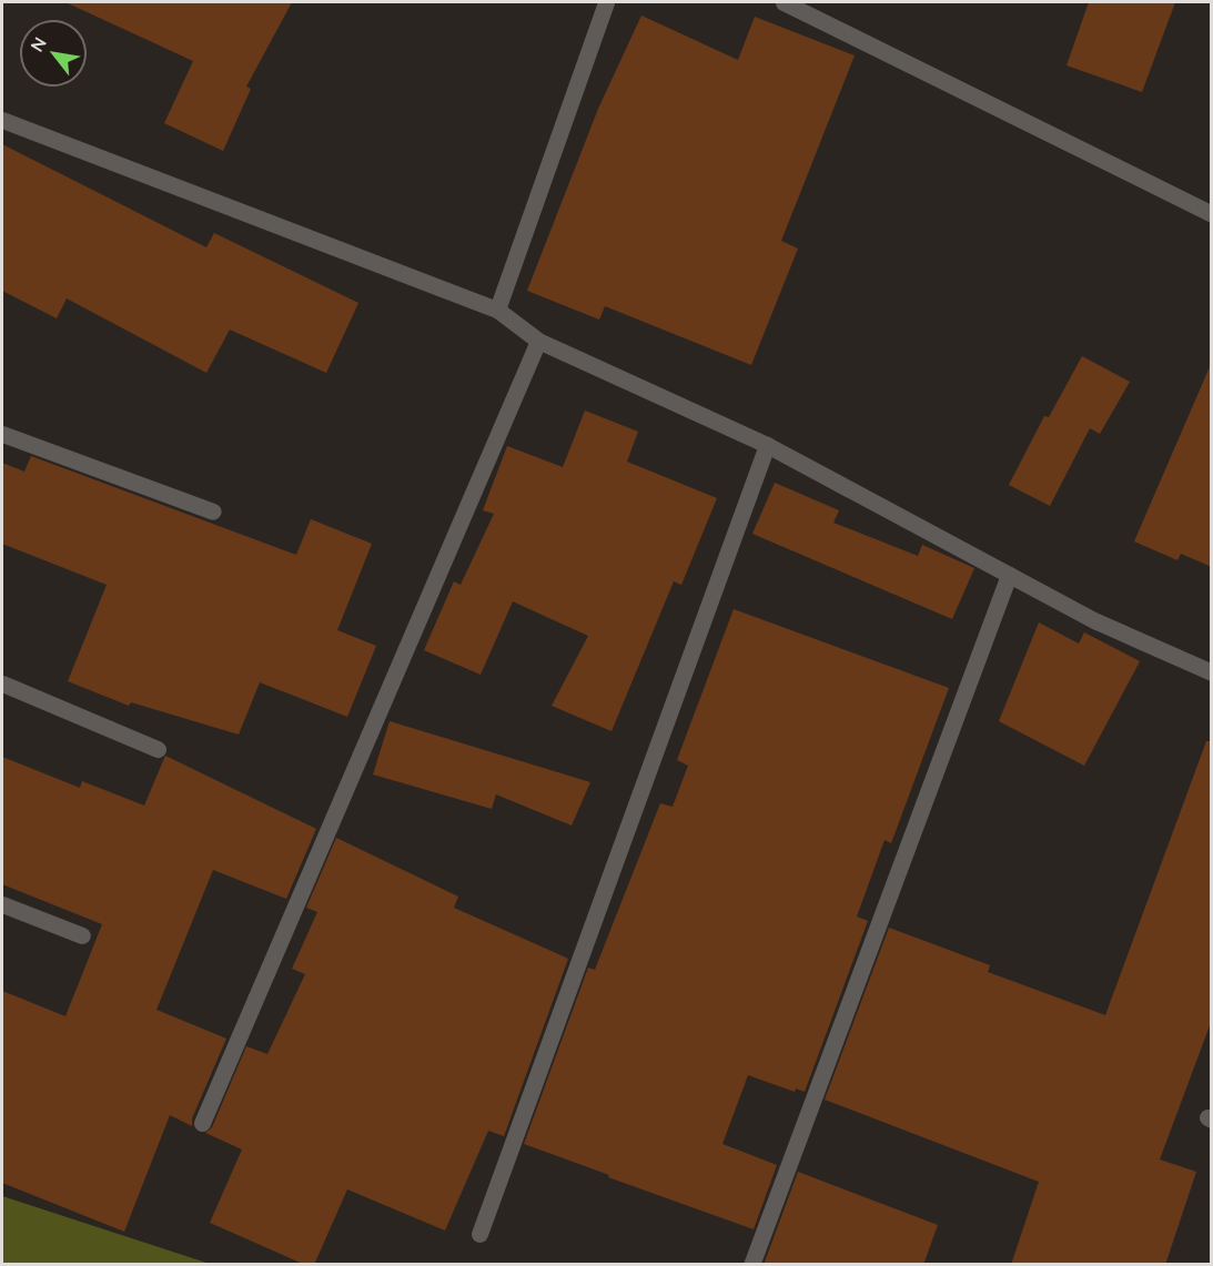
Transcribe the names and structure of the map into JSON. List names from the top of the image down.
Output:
{
  "north": "top left"
}
